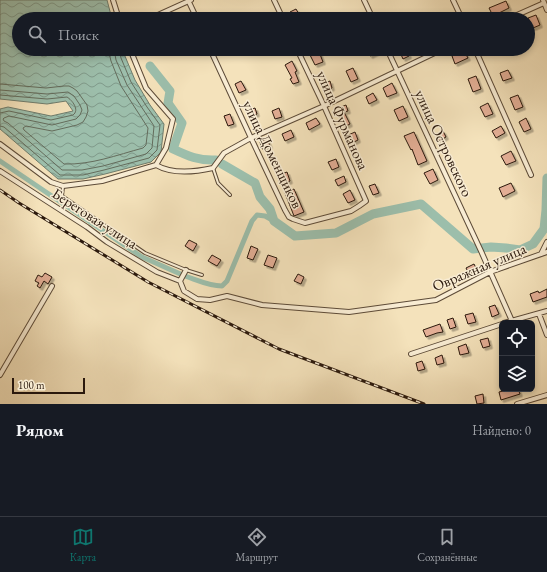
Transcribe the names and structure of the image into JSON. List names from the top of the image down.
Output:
{
  "streets": {
    "street": [
      "улица Фурманова",
      "улица Островского",
      "улица Доменщиков",
      "Береговая улица",
      "Овражная улица"
    ]
  },
  "crossings": [
    ["улица Фурманова", "улица Доменщиков"],
    ["улица Островского", "Овражная улица"],
    ["Береговая улица", "Овражная улица"]
  ],
  "scale_bar": "100 m",
  "page": {
    "search": "Поиск",
    "scale": "100 m",
    "heading": ["Рядом", "Найдено: 0"],
    "nav": ["Карта", "Маршрут", "Сохранённые"]
  }
}
